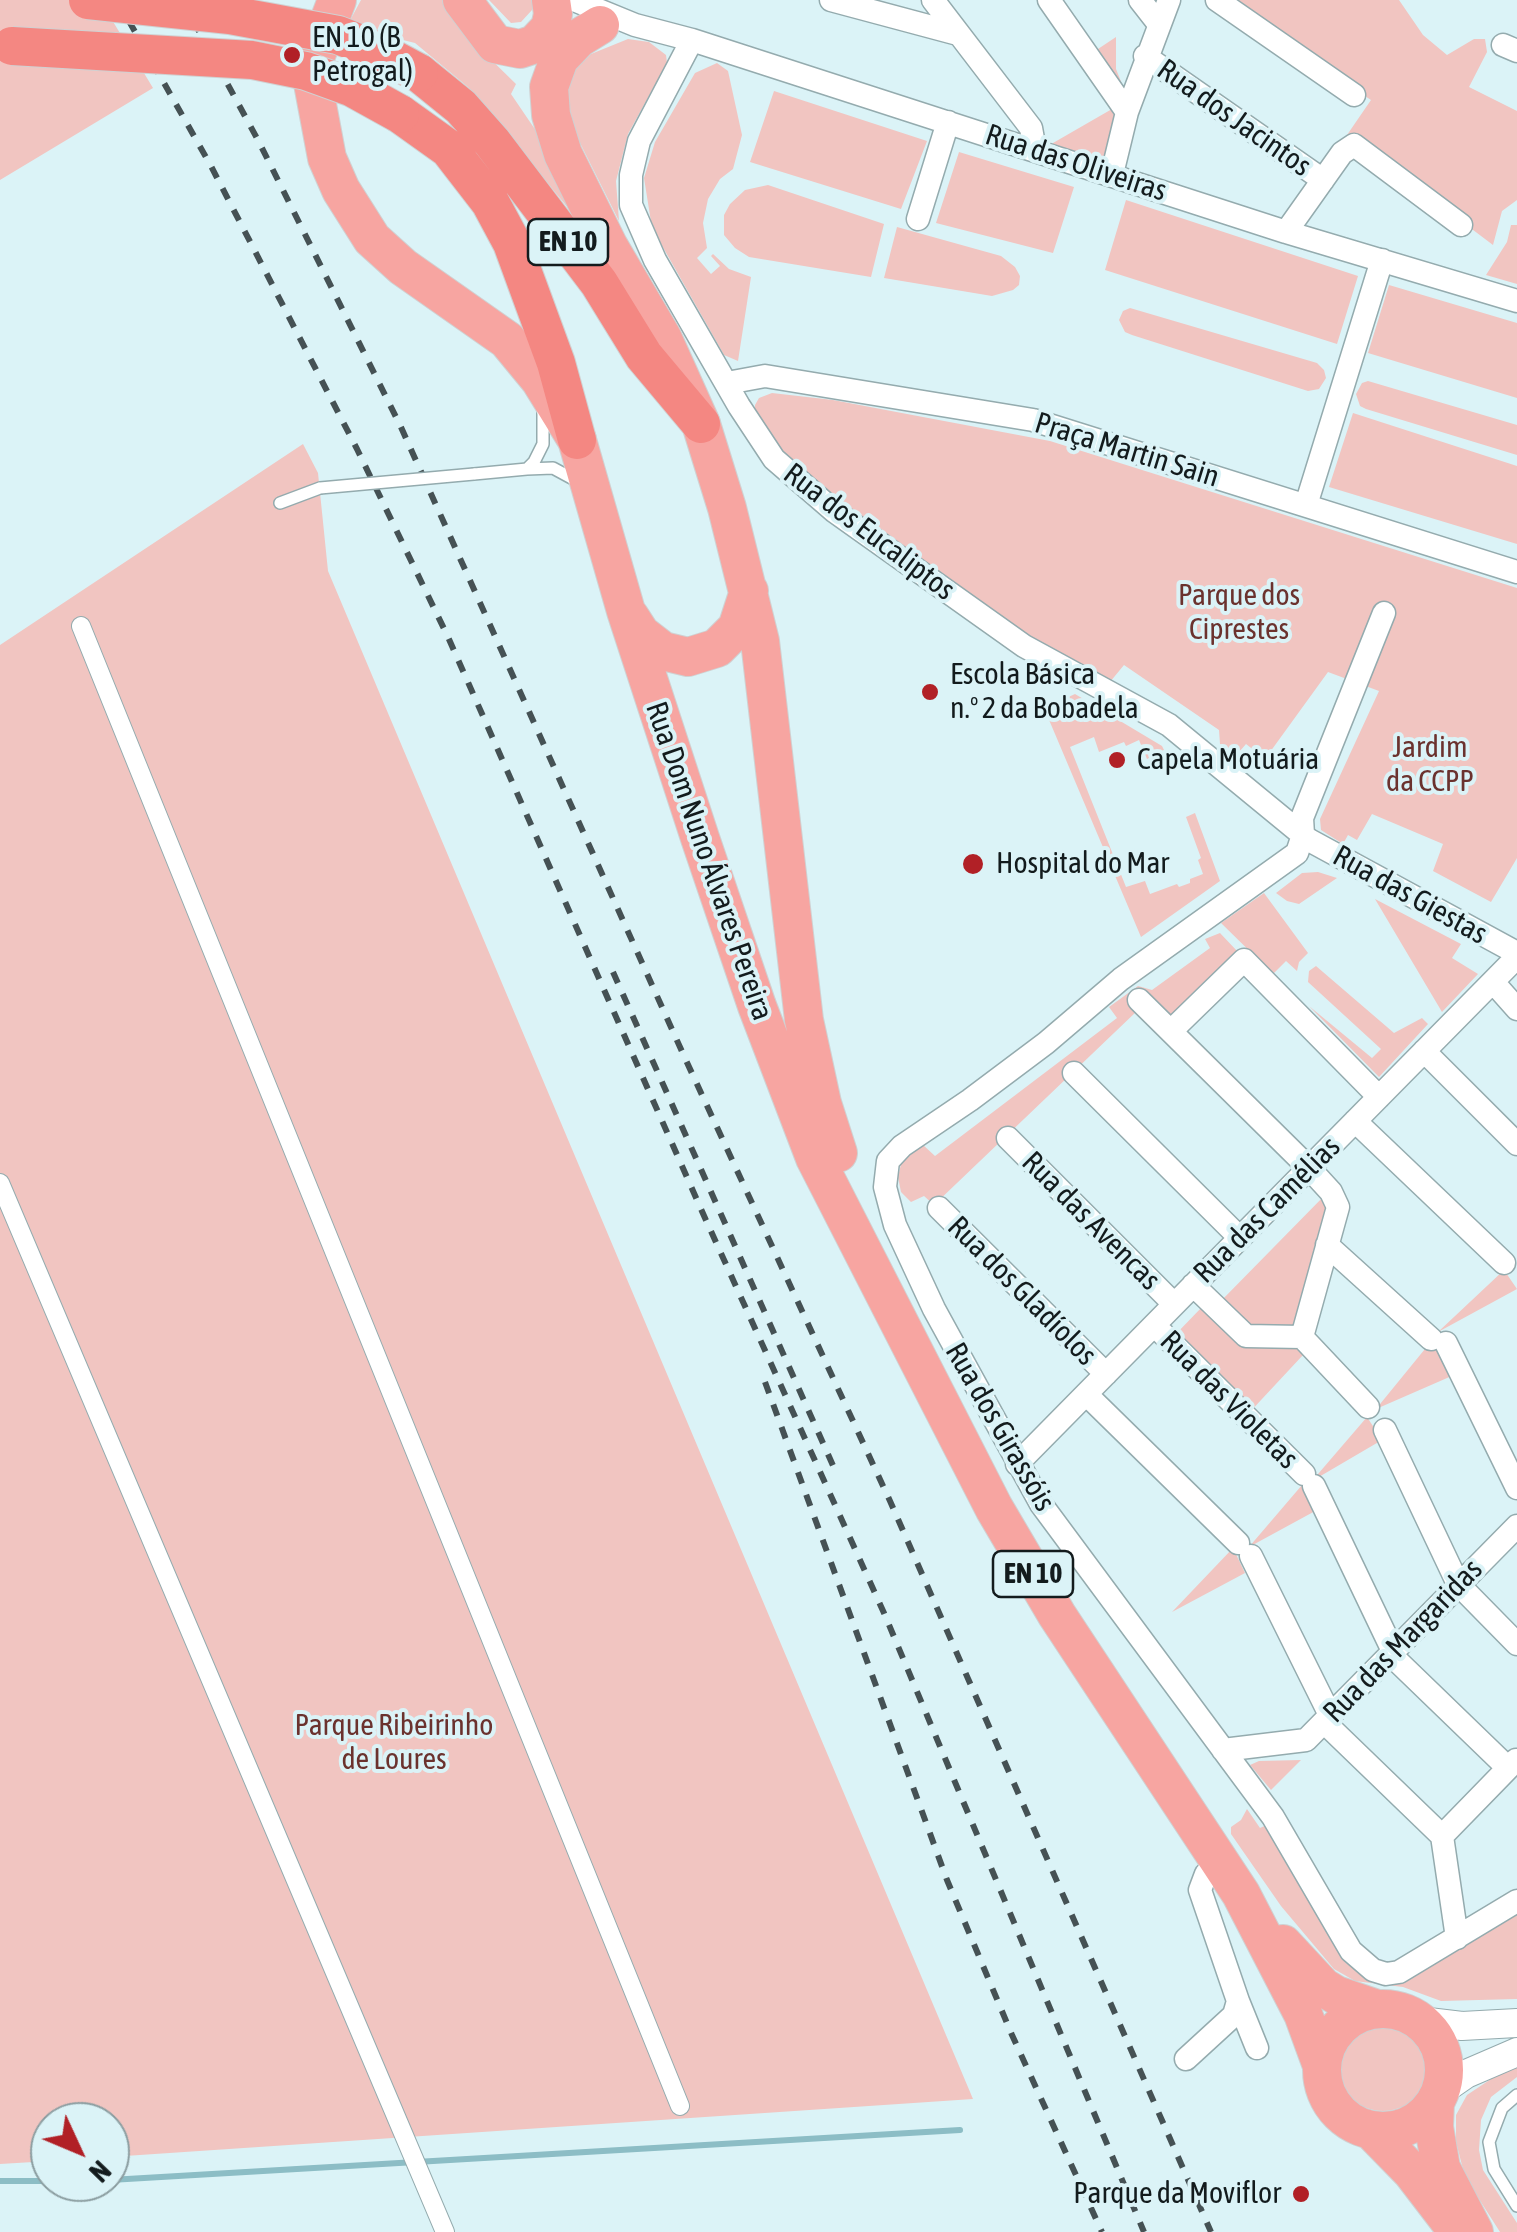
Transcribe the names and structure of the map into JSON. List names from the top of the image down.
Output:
{
  "streets": {
    "highway": ["EN 10"],
    "main road": ["Rua Dom Nuno Álvares Pereira"],
    "street": [
      "Rua dos Jacintos",
      "Rua das Oliveiras",
      "Praça Martin Sain",
      "Rua dos Eucaliptos",
      "Rua das Giestas",
      "Rua das Camélias",
      "Rua das Avencas",
      "Rua dos Gladíolos",
      "Rua das Violetas",
      "Rua dos Girassóis",
      "Rua das Margaridas"
    ]
  },
  "crossings": [
    ["Rua das Oliveiras", "EN 10"],
    ["Rua das Oliveiras", "Rua dos Eucaliptos"],
    ["EN 10", "Rua Dom Nuno Álvares Pereira"],
    ["Praça Martin Sain", "Rua dos Eucaliptos"],
    ["Rua dos Eucaliptos", "Rua das Giestas"],
    ["Rua dos Eucaliptos", "Rua dos Girassóis"],
    ["Rua das Giestas", "Rua das Camélias"],
    ["Rua das Giestas", "Rua dos Girassóis"],
    ["Rua das Camélias", "Rua das Avencas"],
    ["Rua das Camélias", "Rua dos Gladíolos"],
    ["Rua das Camélias", "Rua das Violetas"],
    ["Rua das Camélias", "Rua dos Girassóis"],
    ["Rua das Violetas", "Rua das Margaridas"],
    ["Rua dos Girassóis", "Rua das Margaridas"]
  ],
  "parks": ["Parque dos Ciprestes", "Jardim da CCPP", "Parque Ribeirinho de Loures"],
  "places": [
    "EN 10 (B Petrogal)",
    "Escola Básica n.º 2 da Bobadela",
    "Capela Motuária",
    "Hospital do Mar",
    "Parque da Moviflor"
  ],
  "north": "bottom right"
}
